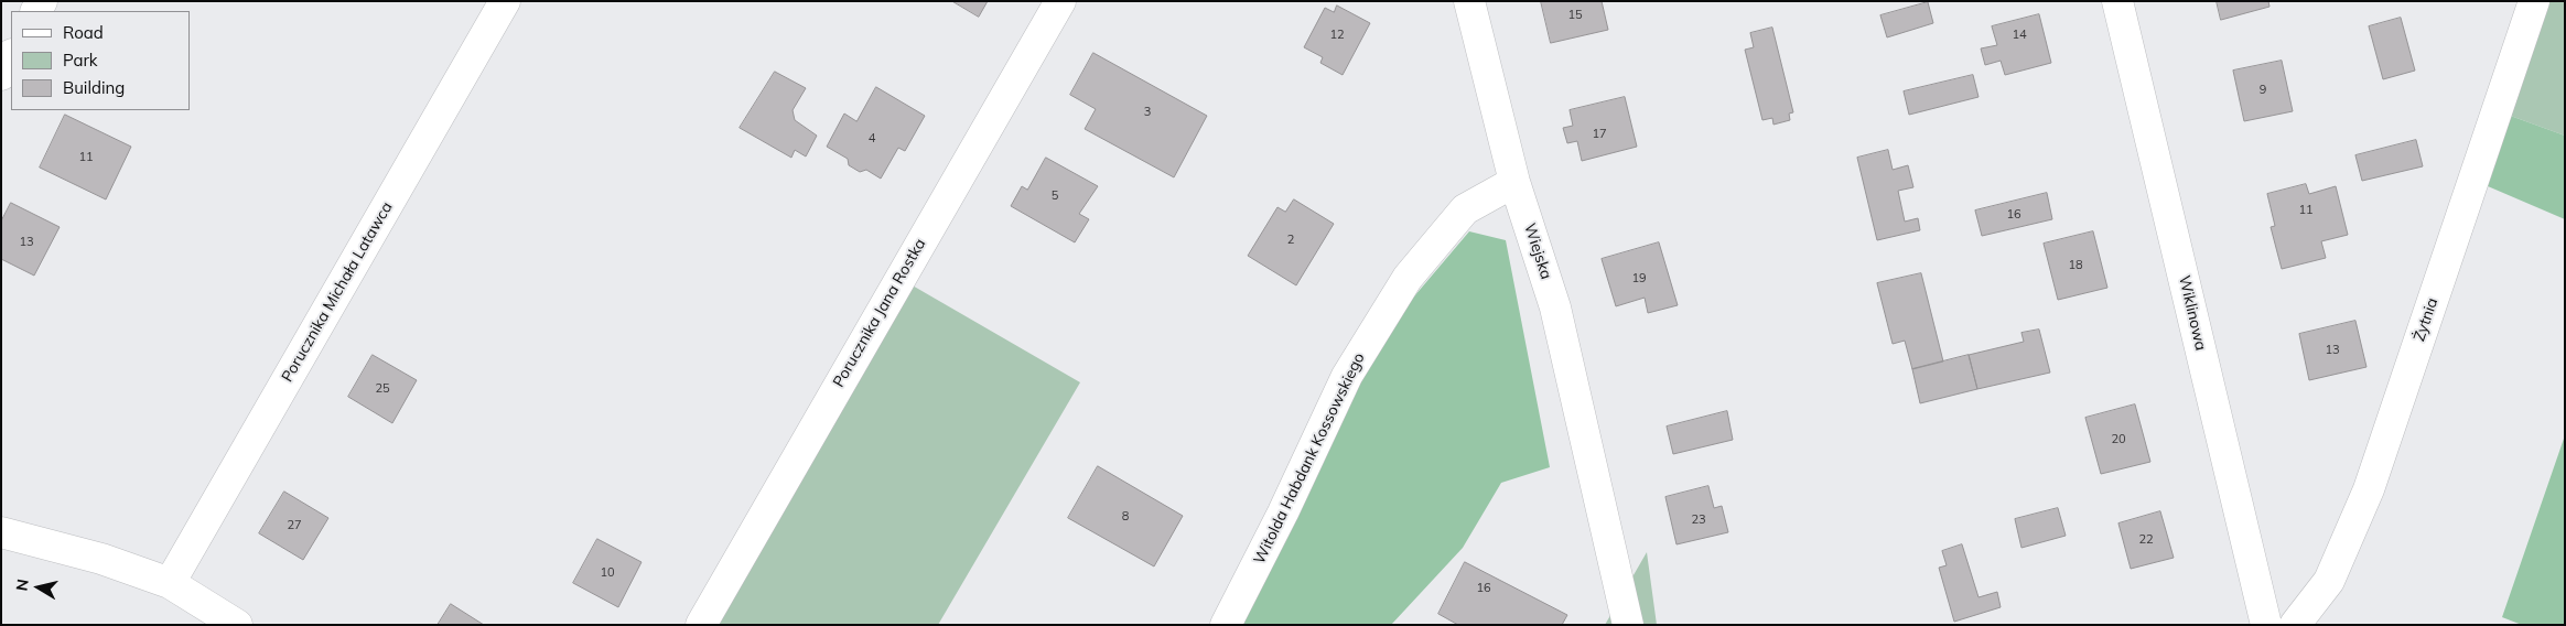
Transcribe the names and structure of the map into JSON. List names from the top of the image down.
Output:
{
  "streets": {
    "street": [
      "Wiejska",
      "Porucznika Michała Latawca",
      "Porucznika Jana Rostka",
      "Wiklinowa",
      "Żytnia",
      "Witolda Habdank Kossowskiego"
    ]
  },
  "crossings": [
    ["Wiejska", "Witolda Habdank Kossowskiego"]
  ],
  "house_numbers": [
    "15",
    "12",
    "14",
    "9",
    "3",
    "17",
    "4",
    "11",
    "5",
    "11",
    "16",
    "2",
    "13",
    "18",
    "19",
    "13",
    "25",
    "20",
    "8",
    "23",
    "27",
    "22",
    "10",
    "16"
  ],
  "legend": ["Road", "Park", "Building"],
  "north": "left"
}
